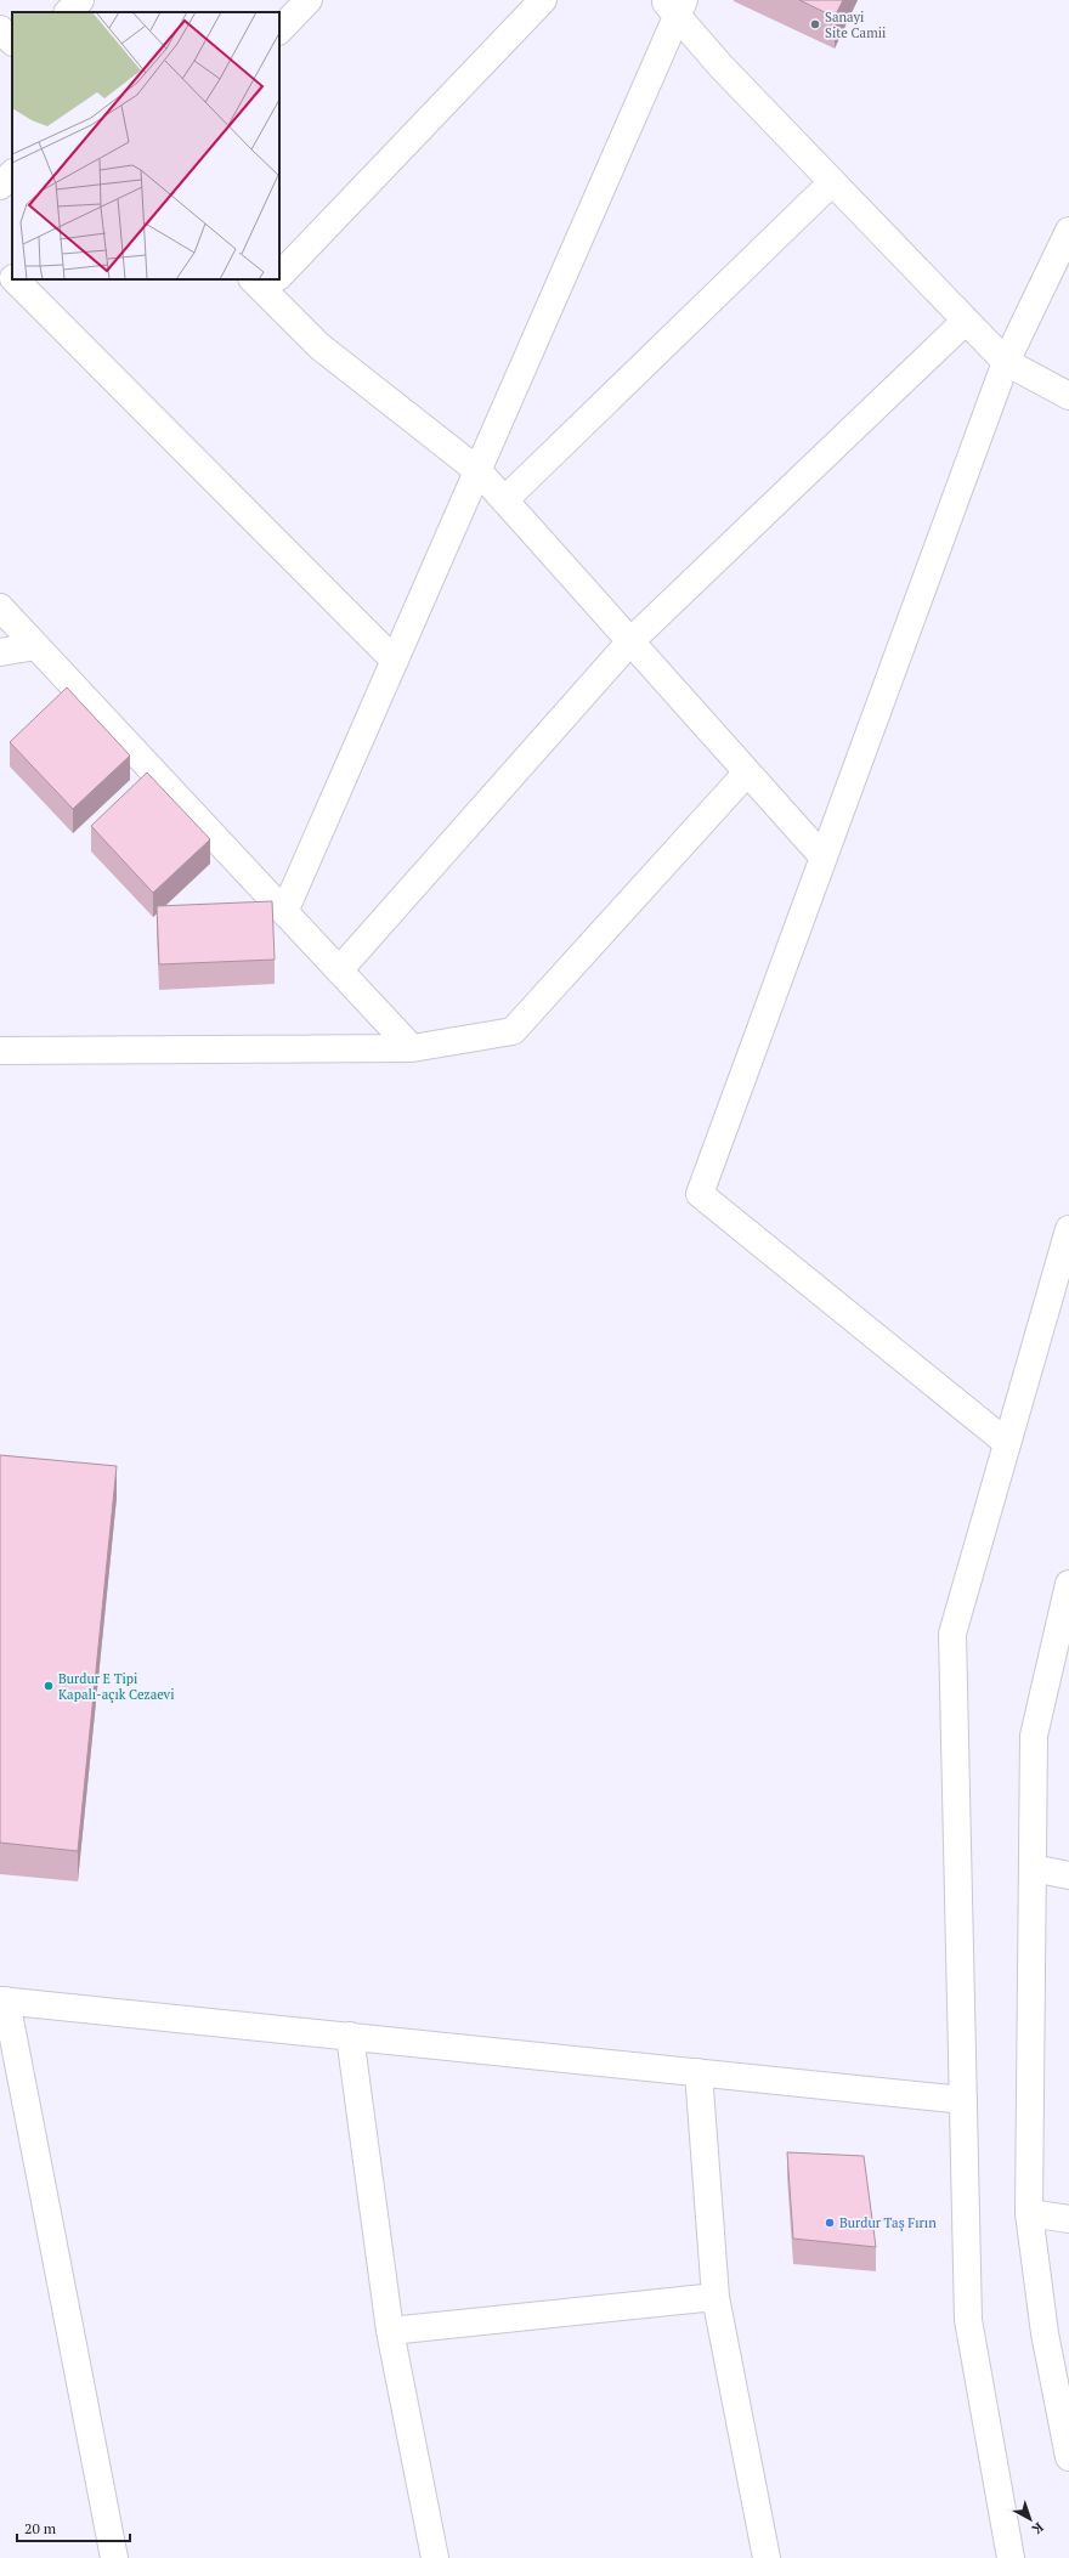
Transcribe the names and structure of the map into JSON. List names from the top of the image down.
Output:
{
  "places": ["Sanayi Site Camii", "Burdur E Tipi Kapalı-açık Cezaevi", "Burdur Taş Fırın"],
  "scale_bar": "20 m",
  "north": "bottom right"
}
